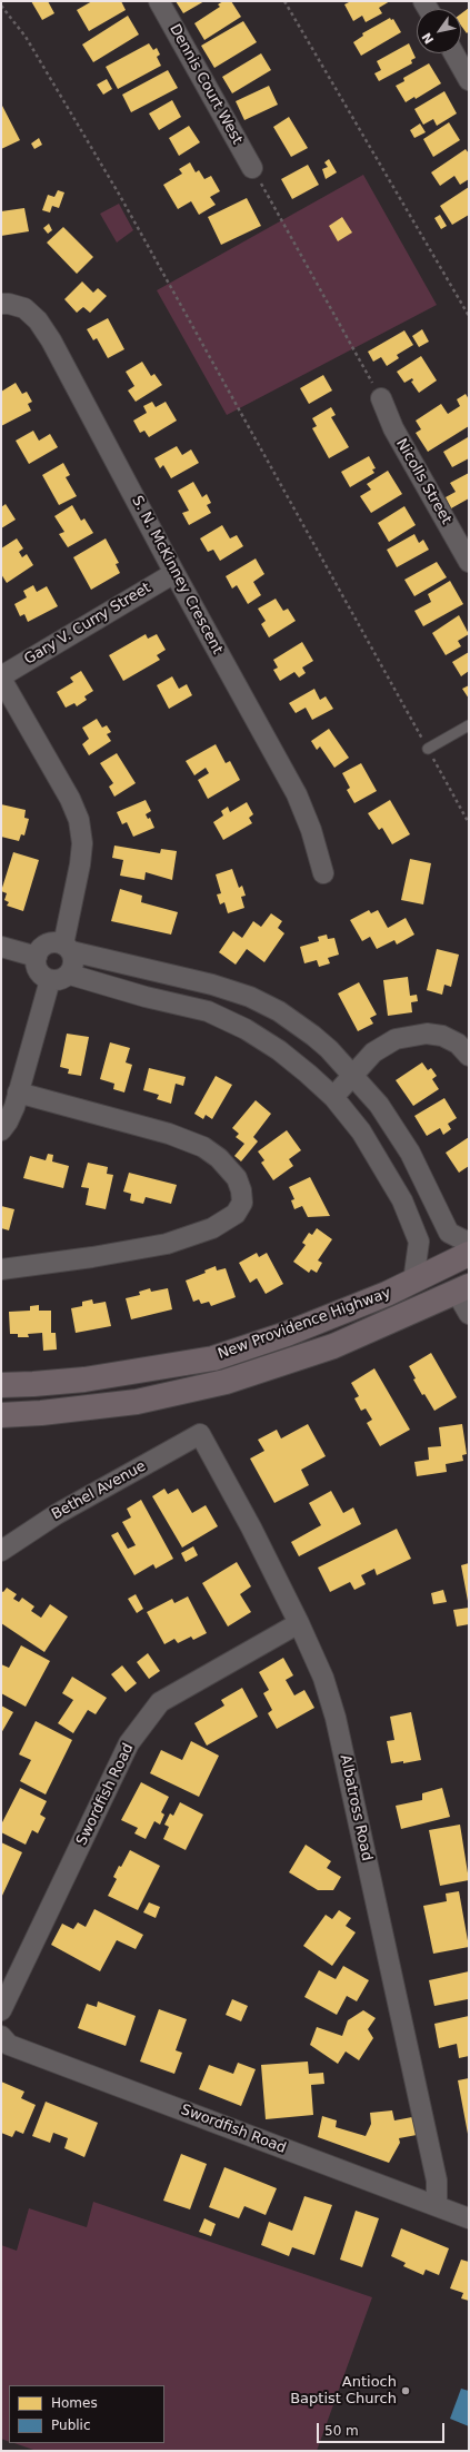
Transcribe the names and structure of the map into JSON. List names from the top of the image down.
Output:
{
  "streets": {
    "highway": ["New Providence Highway"],
    "street": [
      "Dennis Court West",
      "Nicolls Street",
      "S. N. McKinney Crescent",
      "Gary V. Curry Street",
      "Bethel Avenue",
      "Swordfish Road",
      "Albatross Road"
    ]
  },
  "crossings": [
    ["S. N. McKinney Crescent", "Gary V. Curry Street"],
    ["Bethel Avenue", "Albatross Road"],
    ["Swordfish Road", "Albatross Road"]
  ],
  "places": ["Antioch Baptist Church"],
  "legend": ["Homes", "Public"],
  "scale_bar": "50 m",
  "north": "bottom left"
}
